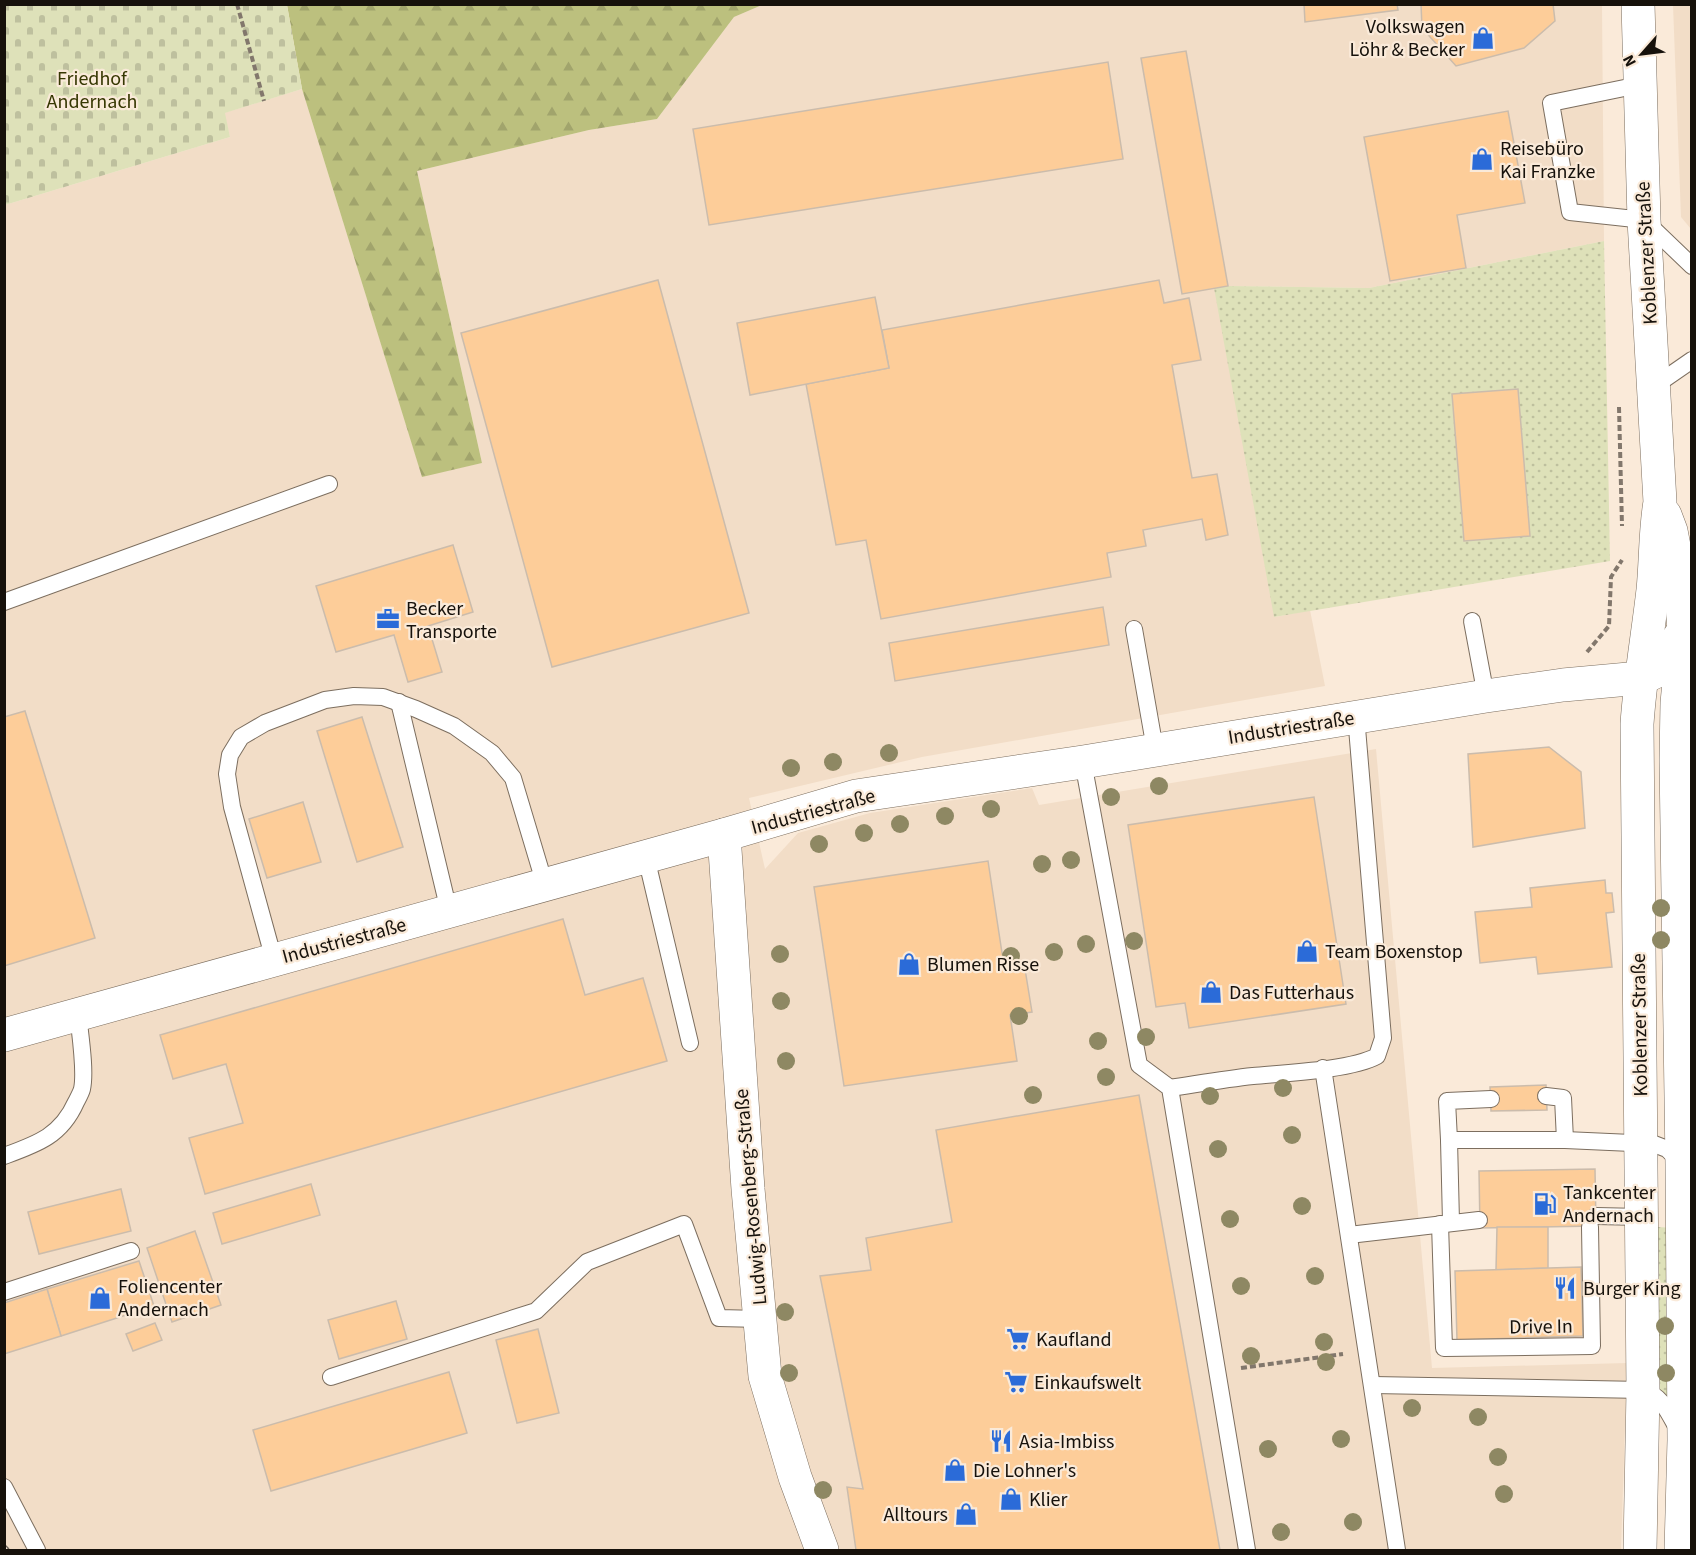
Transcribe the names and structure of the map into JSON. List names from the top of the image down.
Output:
{
  "streets": {
    "street": ["Koblenzer Straße", "Industriestraße", "Ludwig-Rosenberg-Straße"],
    "lane": ["Drive In"]
  },
  "crossings": [
    ["Koblenzer Straße", "Industriestraße"],
    ["Koblenzer Straße", "Drive In"],
    ["Industriestraße", "Ludwig-Rosenberg-Straße"]
  ],
  "parks": ["Friedhof Andernach"],
  "places": {
    "shop": [
      "Volkswagen Löhr & Becker",
      "Reisebüro Kai Franzke",
      "Team Boxenstop",
      "Blumen Risse",
      "Das Futterhaus",
      "Foliencenter Andernach",
      "Die Lohner's",
      "Klier",
      "Alltours"
    ],
    "office": ["Becker Transporte"],
    "fuel station": ["Tankcenter Andernach"],
    "restaurant": ["Burger King", "Asia-Imbiss"],
    "supermarket": ["Kaufland", "Einkaufswelt"]
  },
  "north": "bottom left"
}
